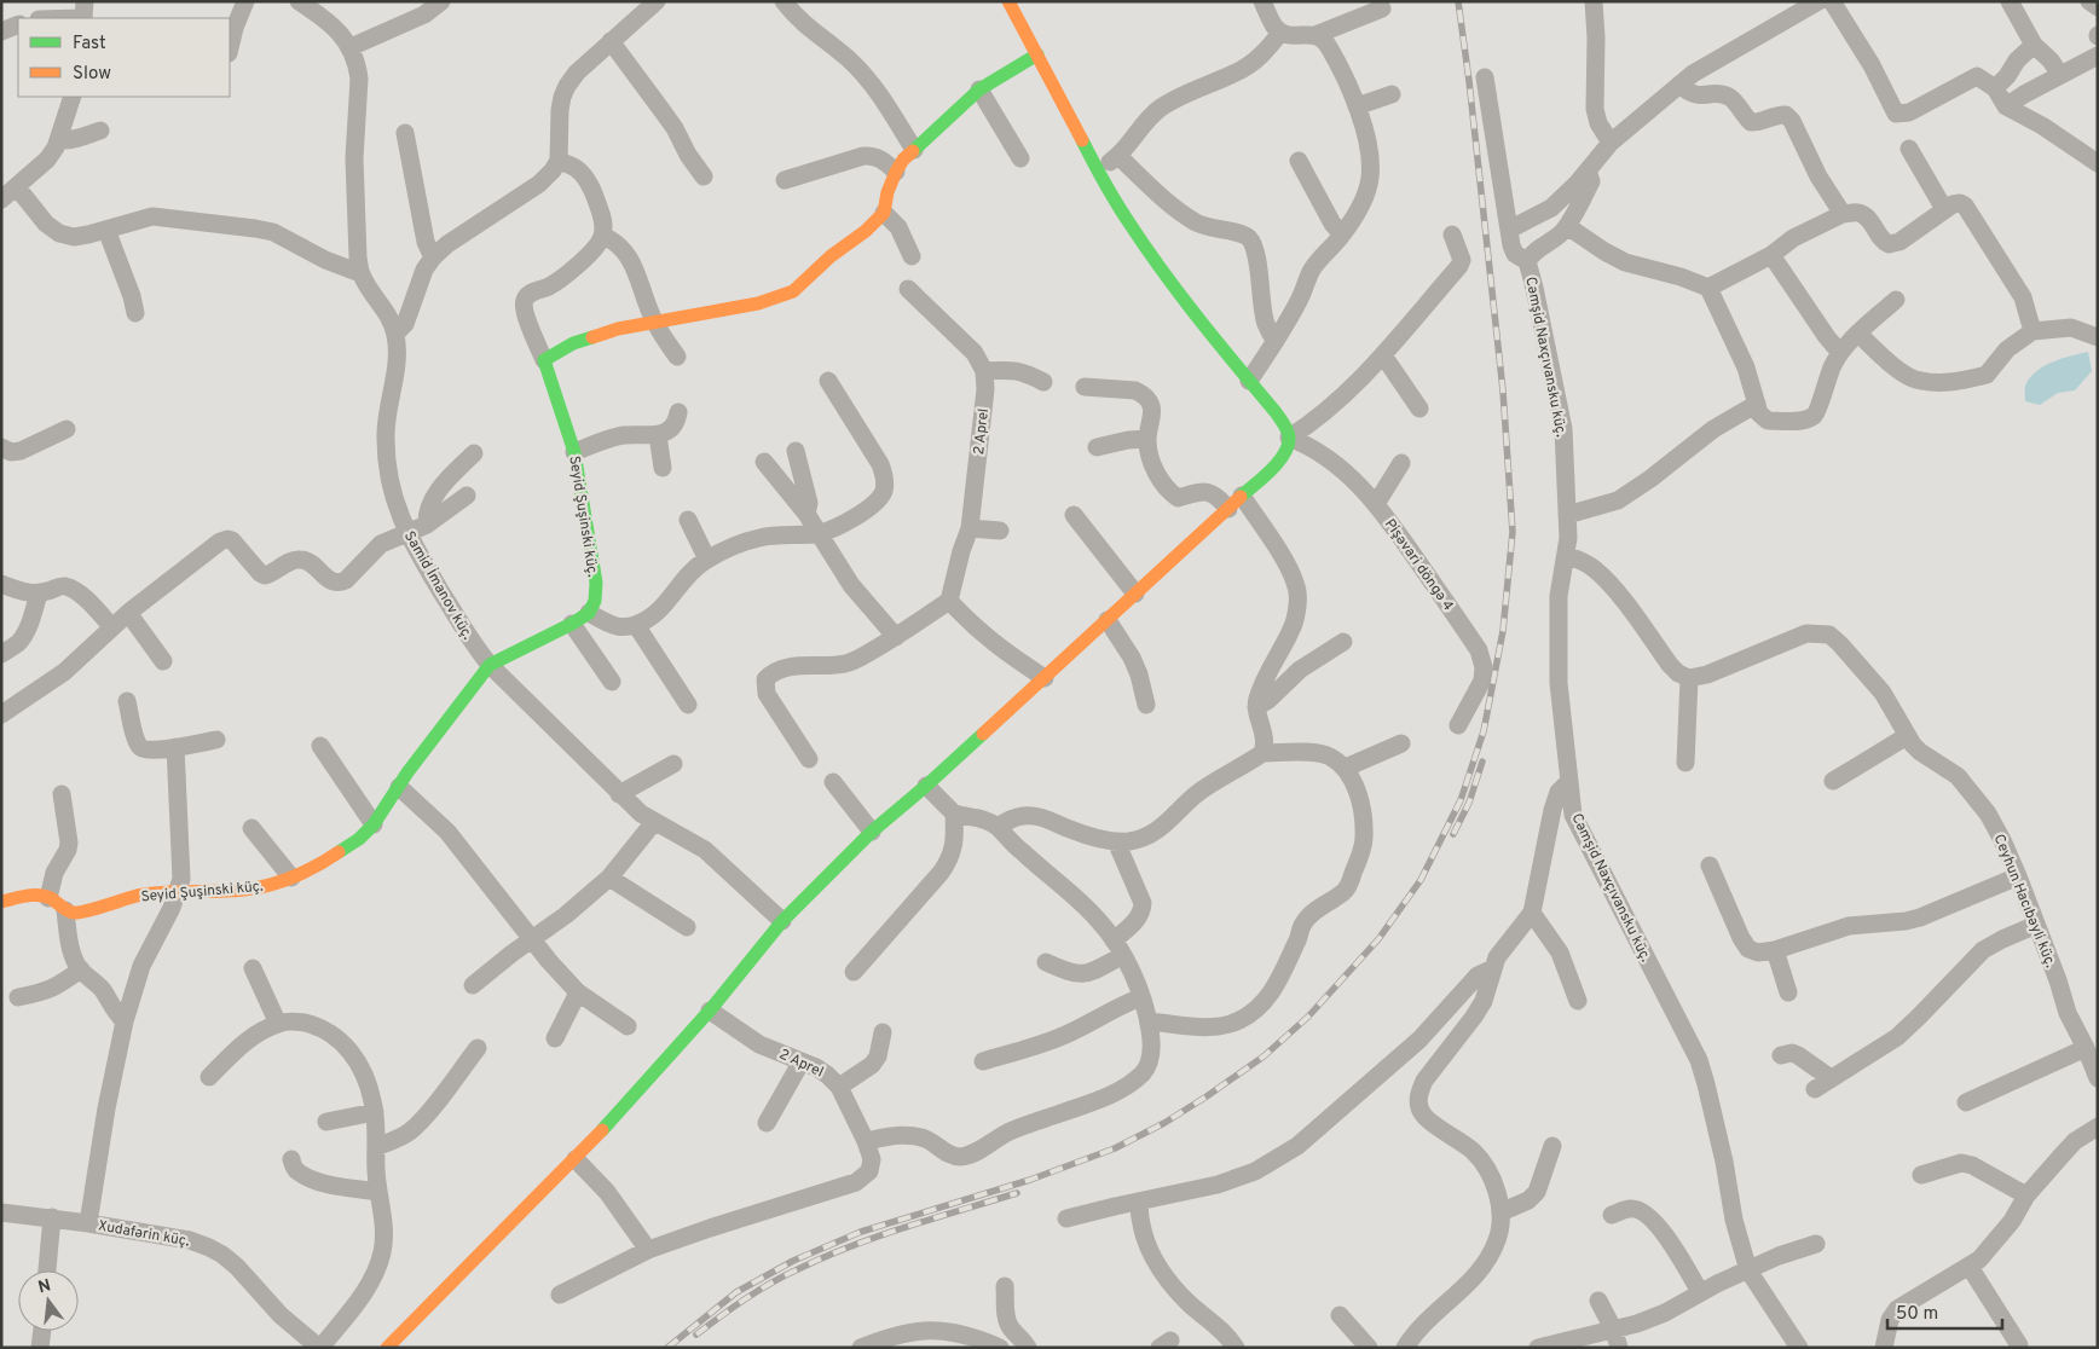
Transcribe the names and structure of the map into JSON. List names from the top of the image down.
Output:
{
  "streets": {
    "street": [
      "Cəmşid Naxçıvansku küç.",
      "2 Aprel",
      "Seyid Şuşinski küç.",
      "Pişəvari döngə 4",
      "Samid İmanov küç.",
      "Ceyhun Hacıbəyli küç.",
      "Xudafərin küç."
    ]
  },
  "crossings": [
    ["Seyid Şuşinski küç.", "Samid İmanov küç."]
  ],
  "legend": ["Fast", "Slow"],
  "scale_bar": "50 m",
  "north": "top"
}
